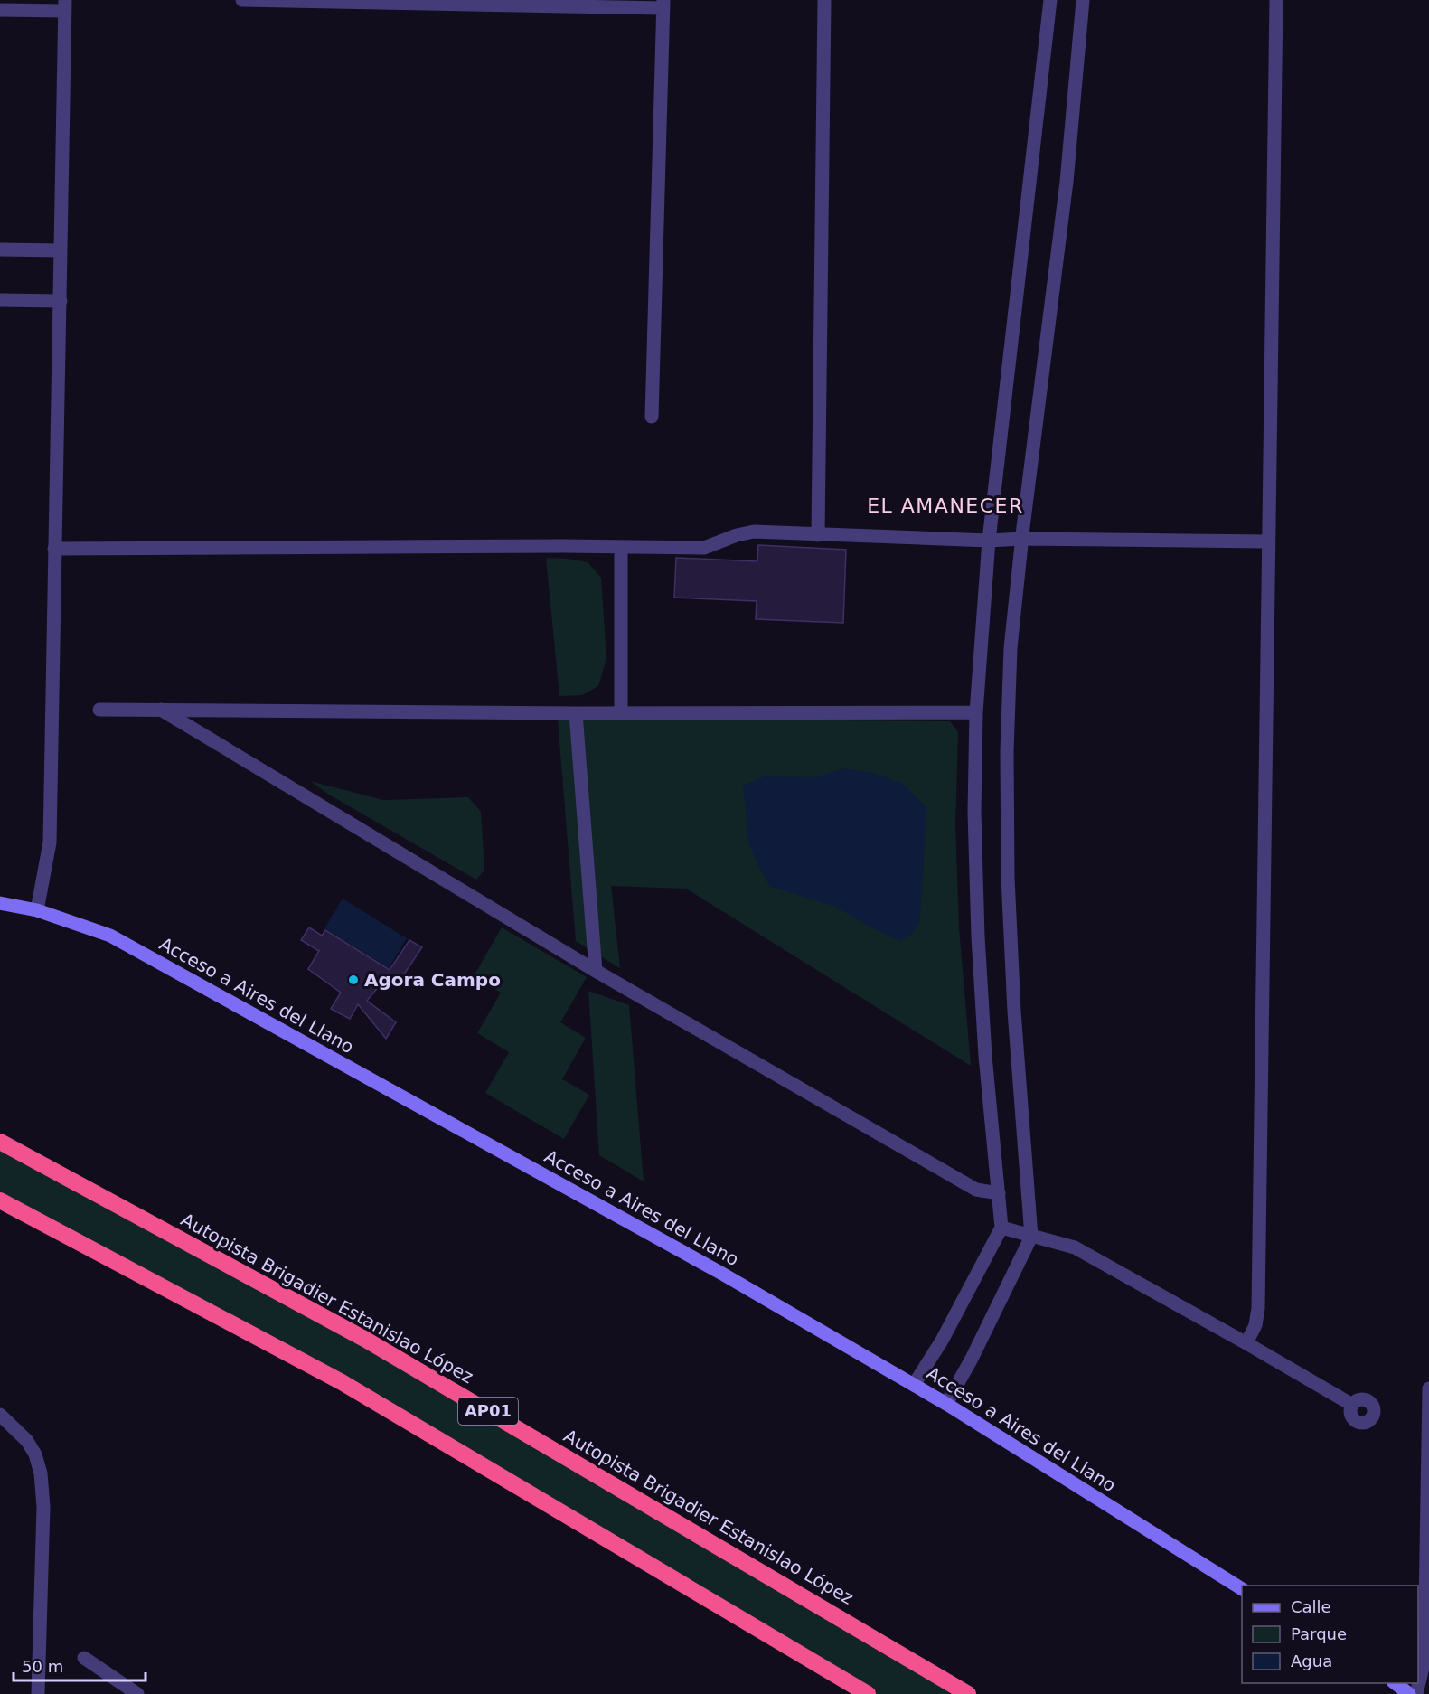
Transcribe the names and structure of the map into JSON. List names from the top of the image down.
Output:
{
  "streets": {
    "highway": ["Autopista Brigadier Estanislao López", "AP01"],
    "street": ["Acceso a Aires del Llano"]
  },
  "districts": ["EL AMANECER"],
  "places": ["Agora Campo"],
  "legend": ["Calle", "Parque", "Agua"],
  "scale_bar": "50 m"
}
